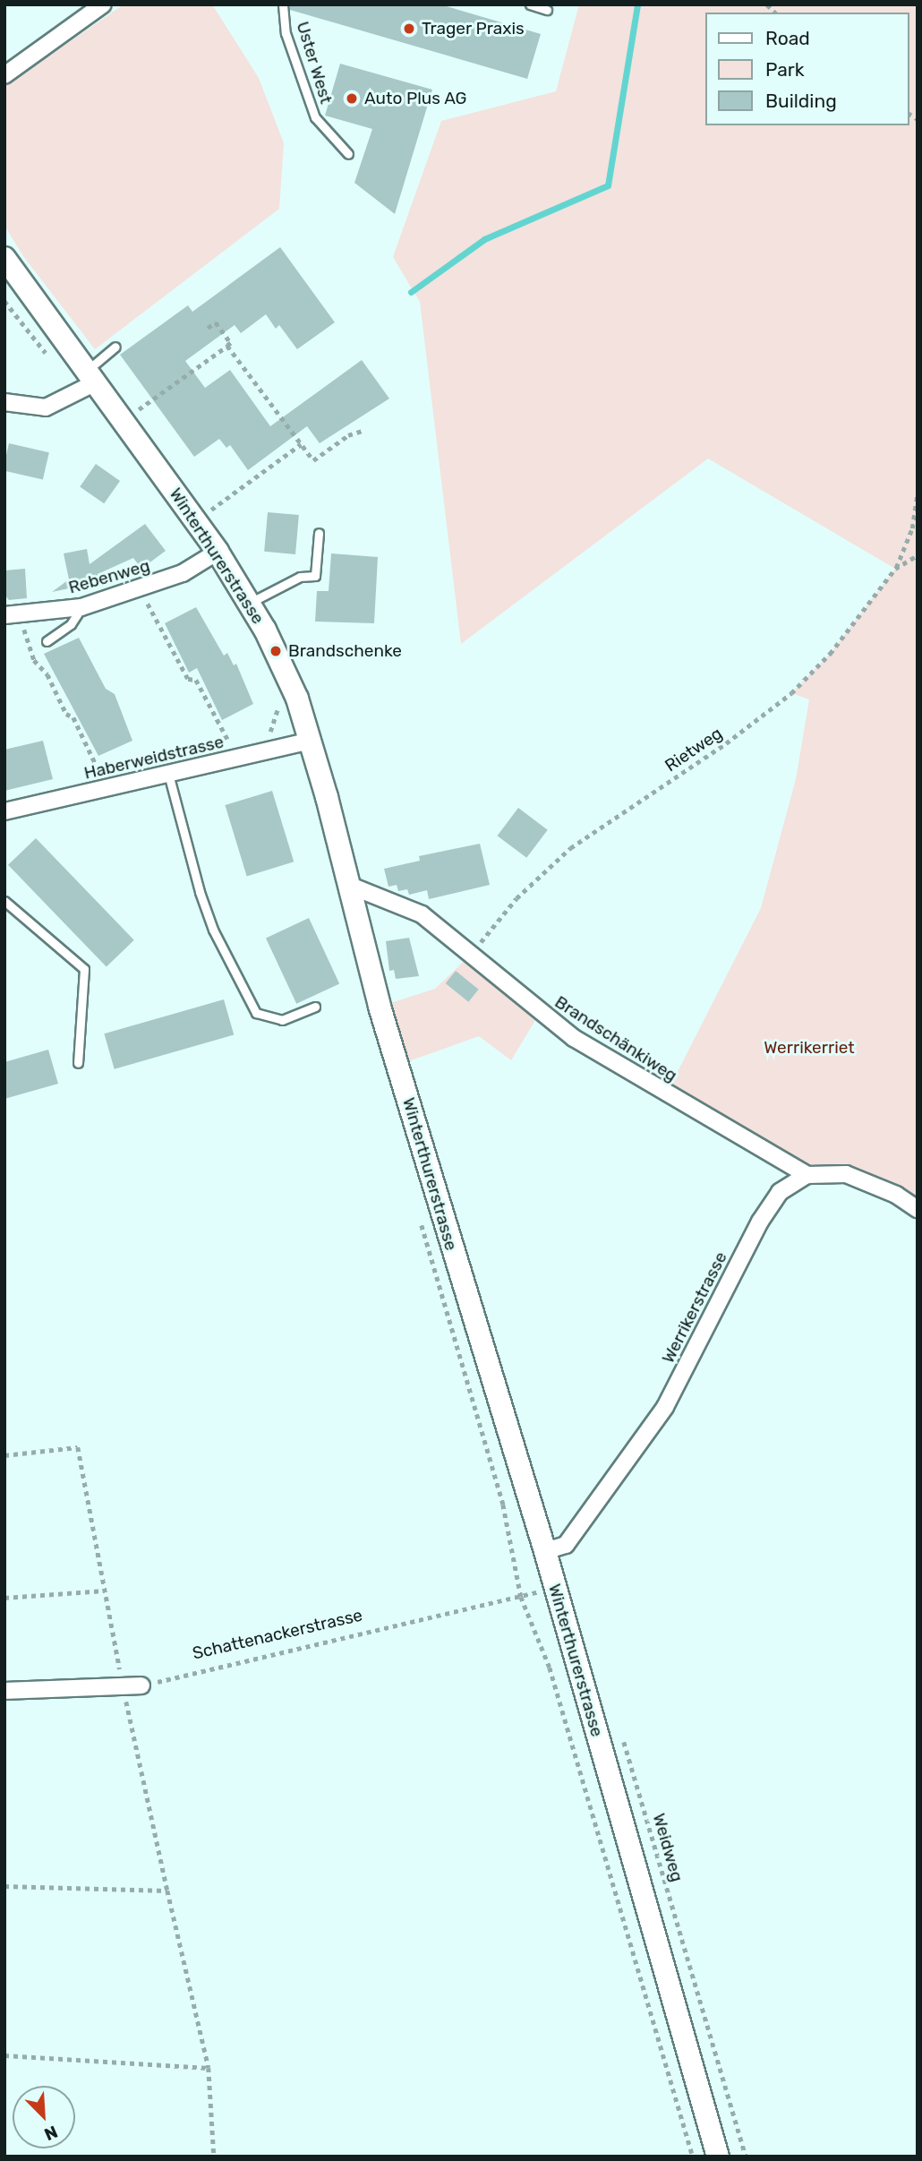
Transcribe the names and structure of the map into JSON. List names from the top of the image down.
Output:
{
  "streets": {
    "main road": ["Winterthurerstrasse"],
    "street": [
      "Rebenweg",
      "Haberweidstrasse",
      "Brandschänkiweg",
      "Werrikerstrasse"
    ],
    "lane": ["Uster West"],
    "path": ["Rietweg", "Schattenackerstrasse", "Weidweg"]
  },
  "crossings": [
    ["Winterthurerstrasse", "Rebenweg"],
    ["Winterthurerstrasse", "Haberweidstrasse"],
    ["Winterthurerstrasse", "Brandschänkiweg"],
    ["Winterthurerstrasse", "Werrikerstrasse"],
    ["Winterthurerstrasse", "Schattenackerstrasse"],
    ["Rietweg", "Brandschänkiweg"],
    ["Brandschänkiweg", "Werrikerstrasse"]
  ],
  "parks": ["Werrikerriet"],
  "places": ["Trager Praxis", "Auto Plus AG", "Brandschenke"],
  "legend": ["Road", "Park", "Building"],
  "north": "bottom right"
}
